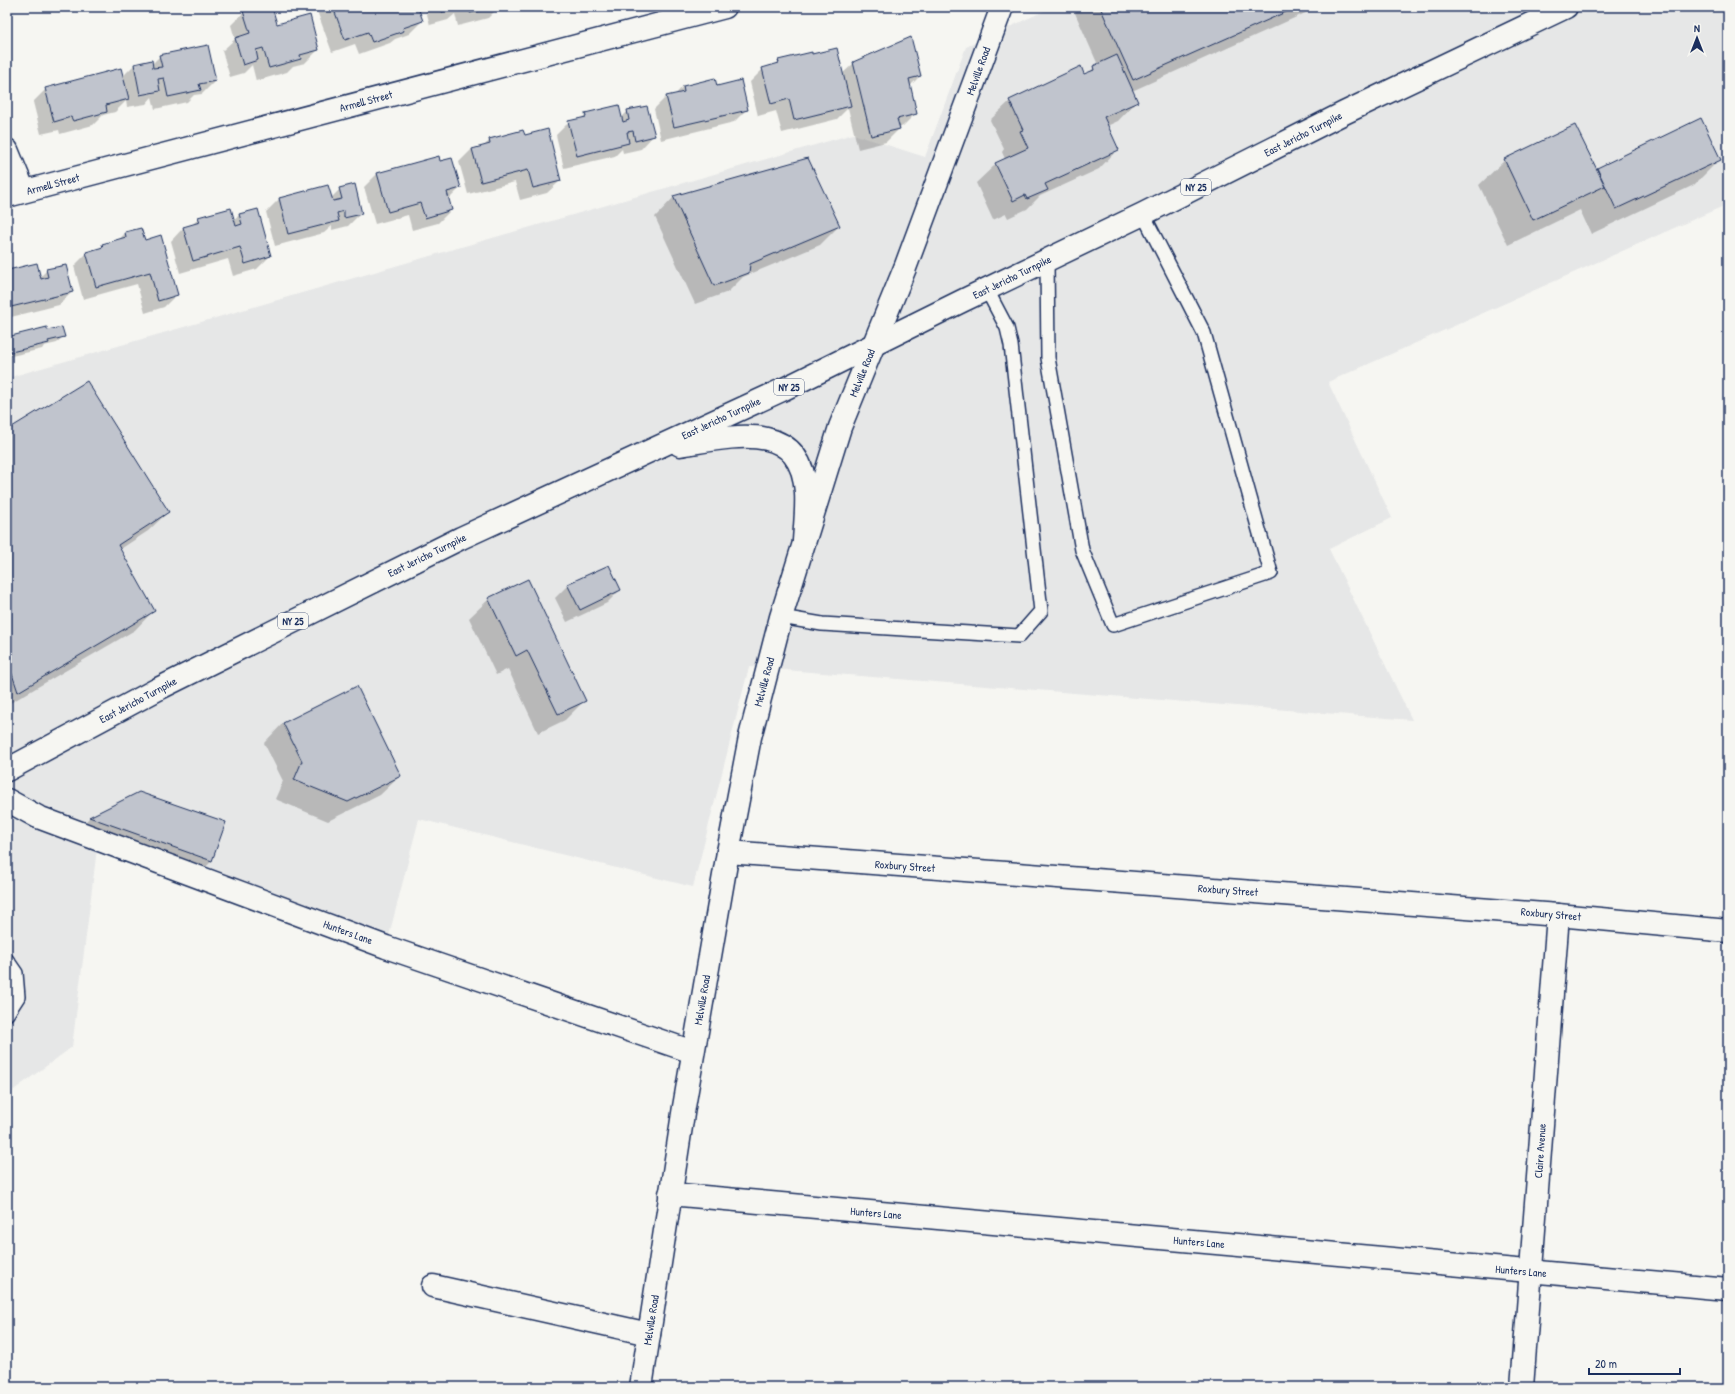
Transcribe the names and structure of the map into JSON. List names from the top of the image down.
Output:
{
  "streets": {
    "street": [
      "Melville Road",
      "Armell Street",
      "East Jericho Turnpike",
      "NY 25",
      "Roxbury Street",
      "Hunters Lane",
      "Claire Avenue"
    ]
  },
  "crossings": [
    ["Melville Road", "East Jericho Turnpike"],
    ["Melville Road", "Roxbury Street"],
    ["Melville Road", "Hunters Lane"],
    ["Roxbury Street", "Claire Avenue"],
    ["Hunters Lane", "Claire Avenue"]
  ],
  "scale_bar": "20 m",
  "north": "top"
}
